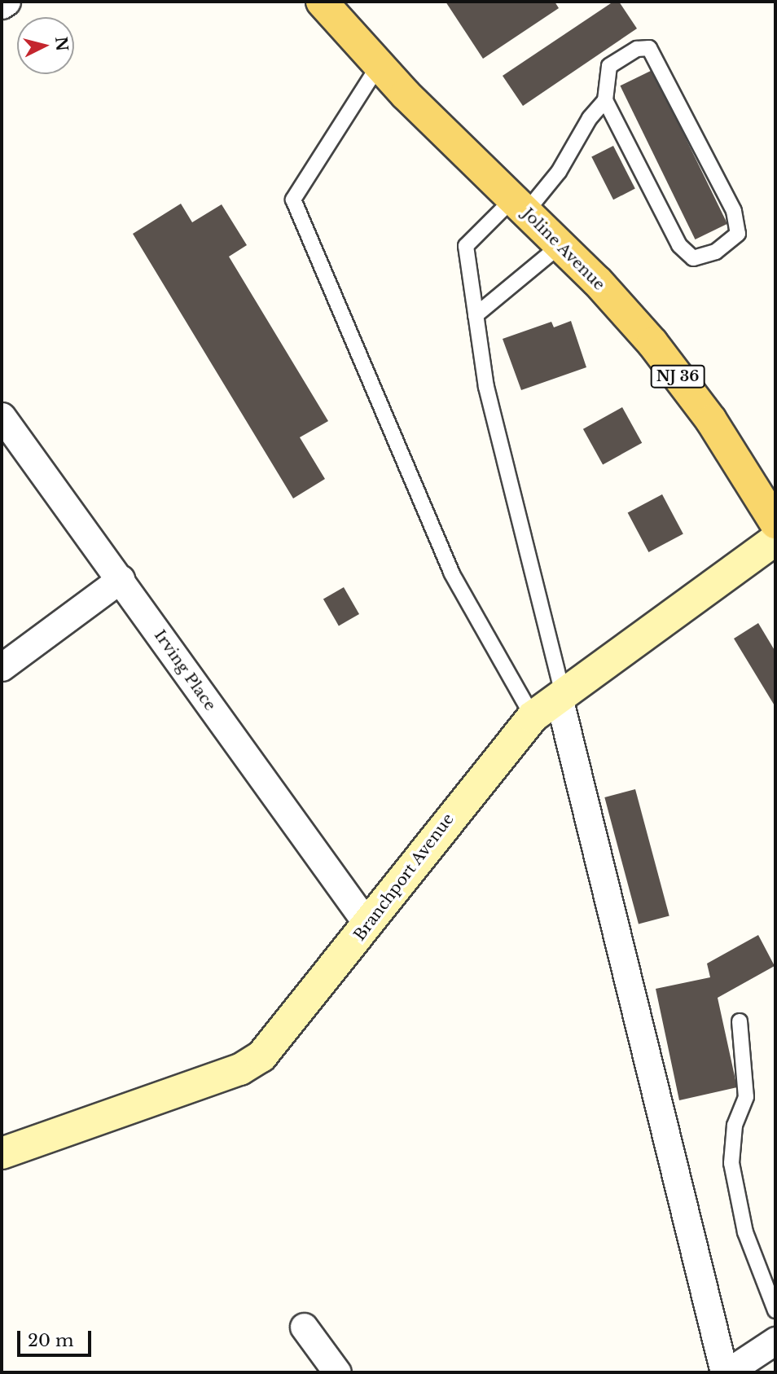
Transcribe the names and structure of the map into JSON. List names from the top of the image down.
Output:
{
  "streets": {
    "main road": ["Joline Avenue", "NJ 36"],
    "street": ["Irving Place", "Branchport Avenue"]
  },
  "crossings": [
    ["Irving Place", "Branchport Avenue"]
  ],
  "scale_bar": "20 m",
  "north": "right"
}
